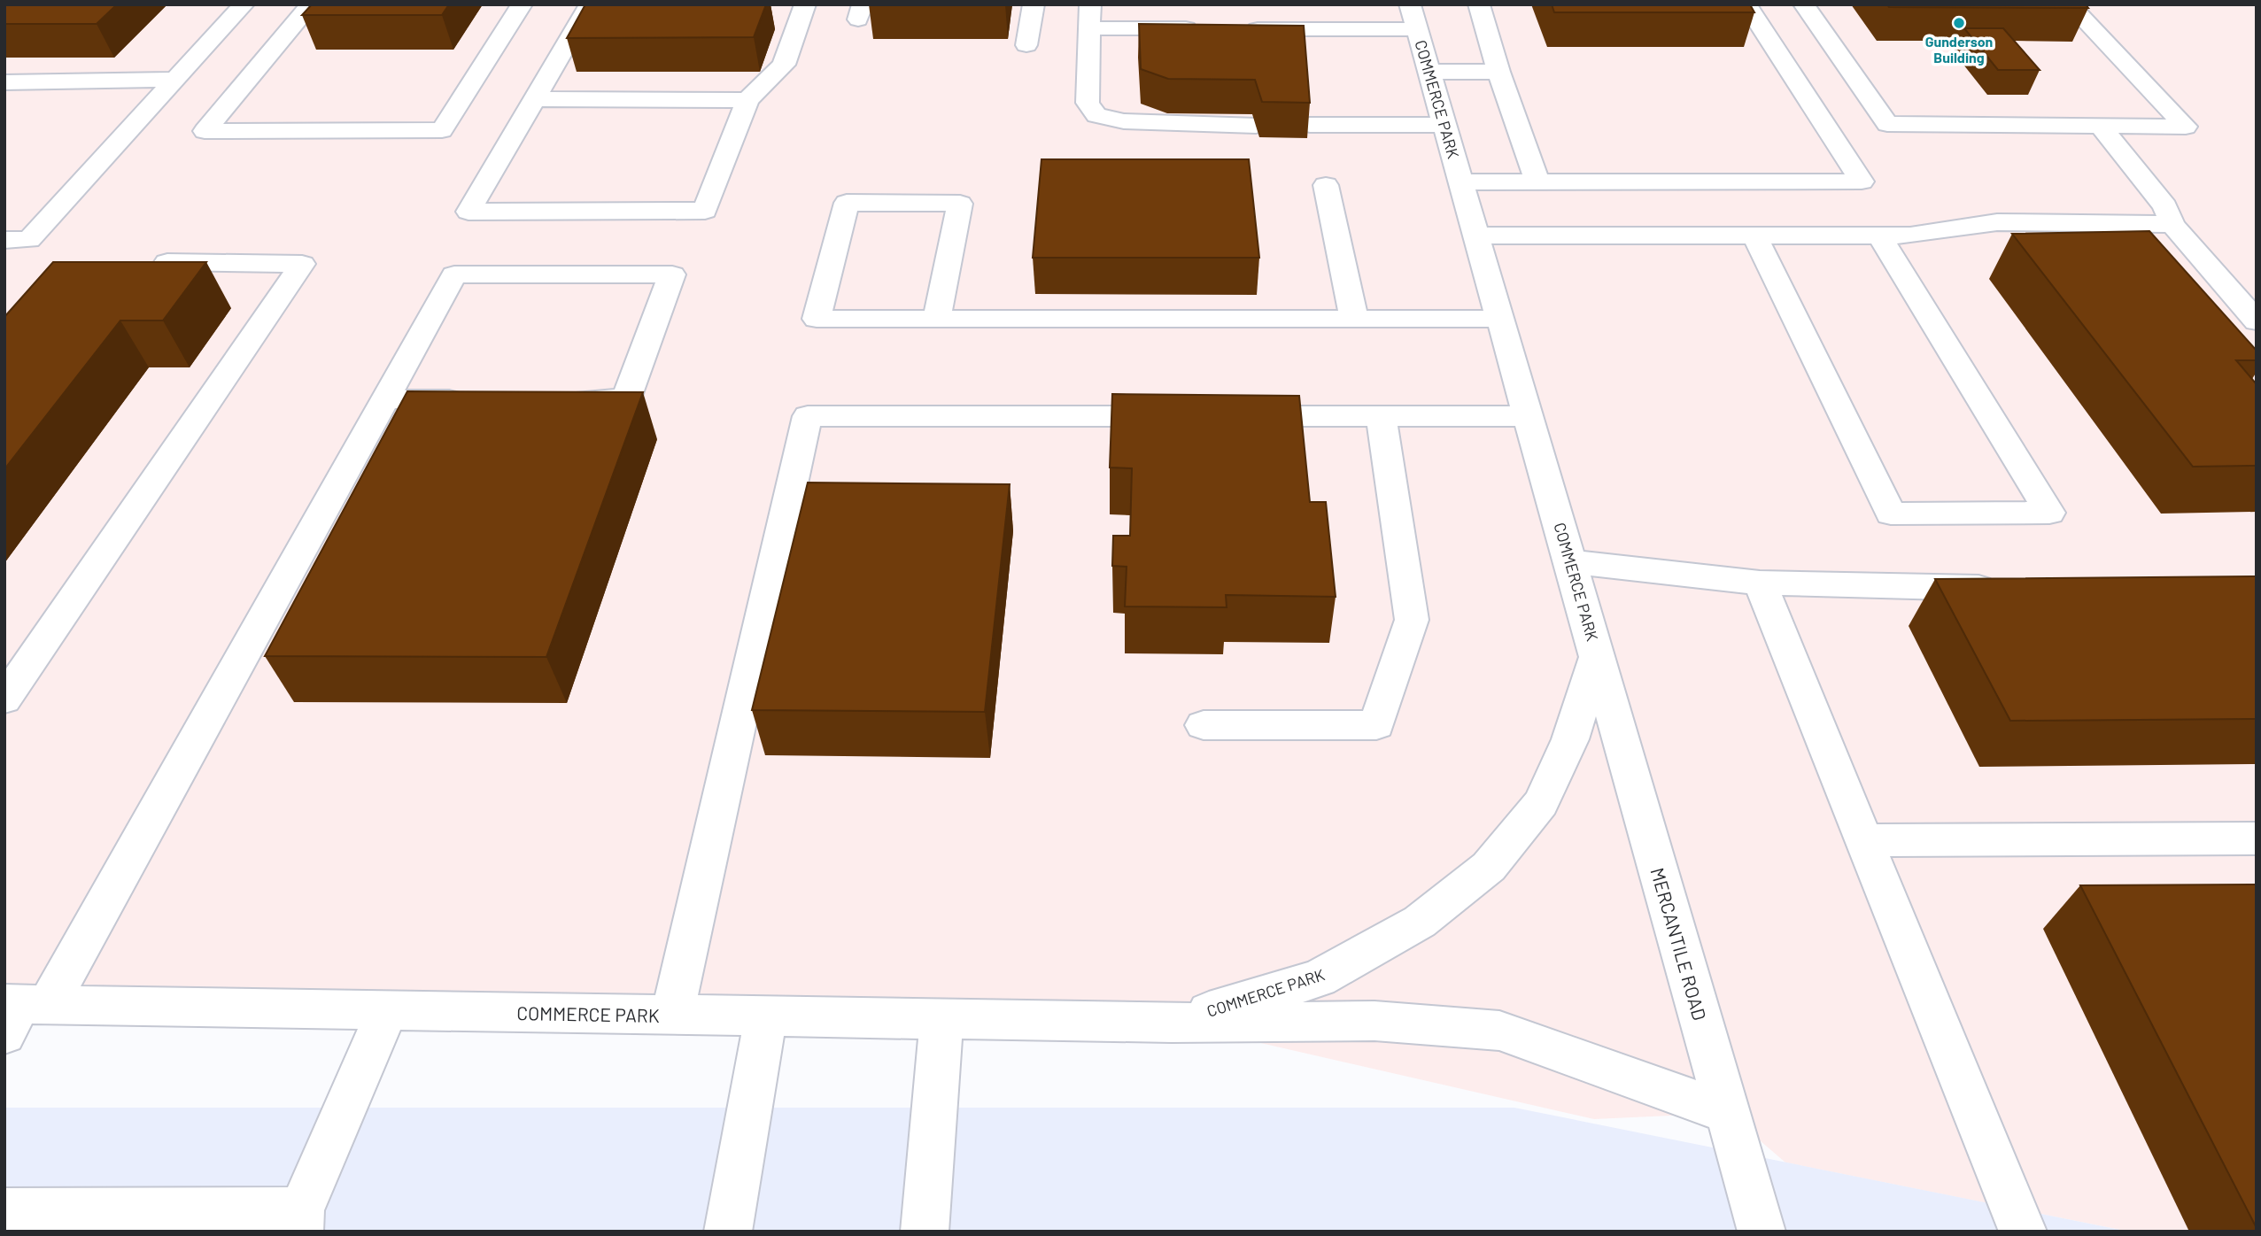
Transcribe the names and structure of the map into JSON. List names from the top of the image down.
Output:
{
  "streets": {
    "street": ["COMMERCE PARK", "MERCANTILE ROAD"]
  },
  "crossings": [
    ["COMMERCE PARK", "MERCANTILE ROAD"]
  ],
  "places": ["Gunderson Building"]
}
